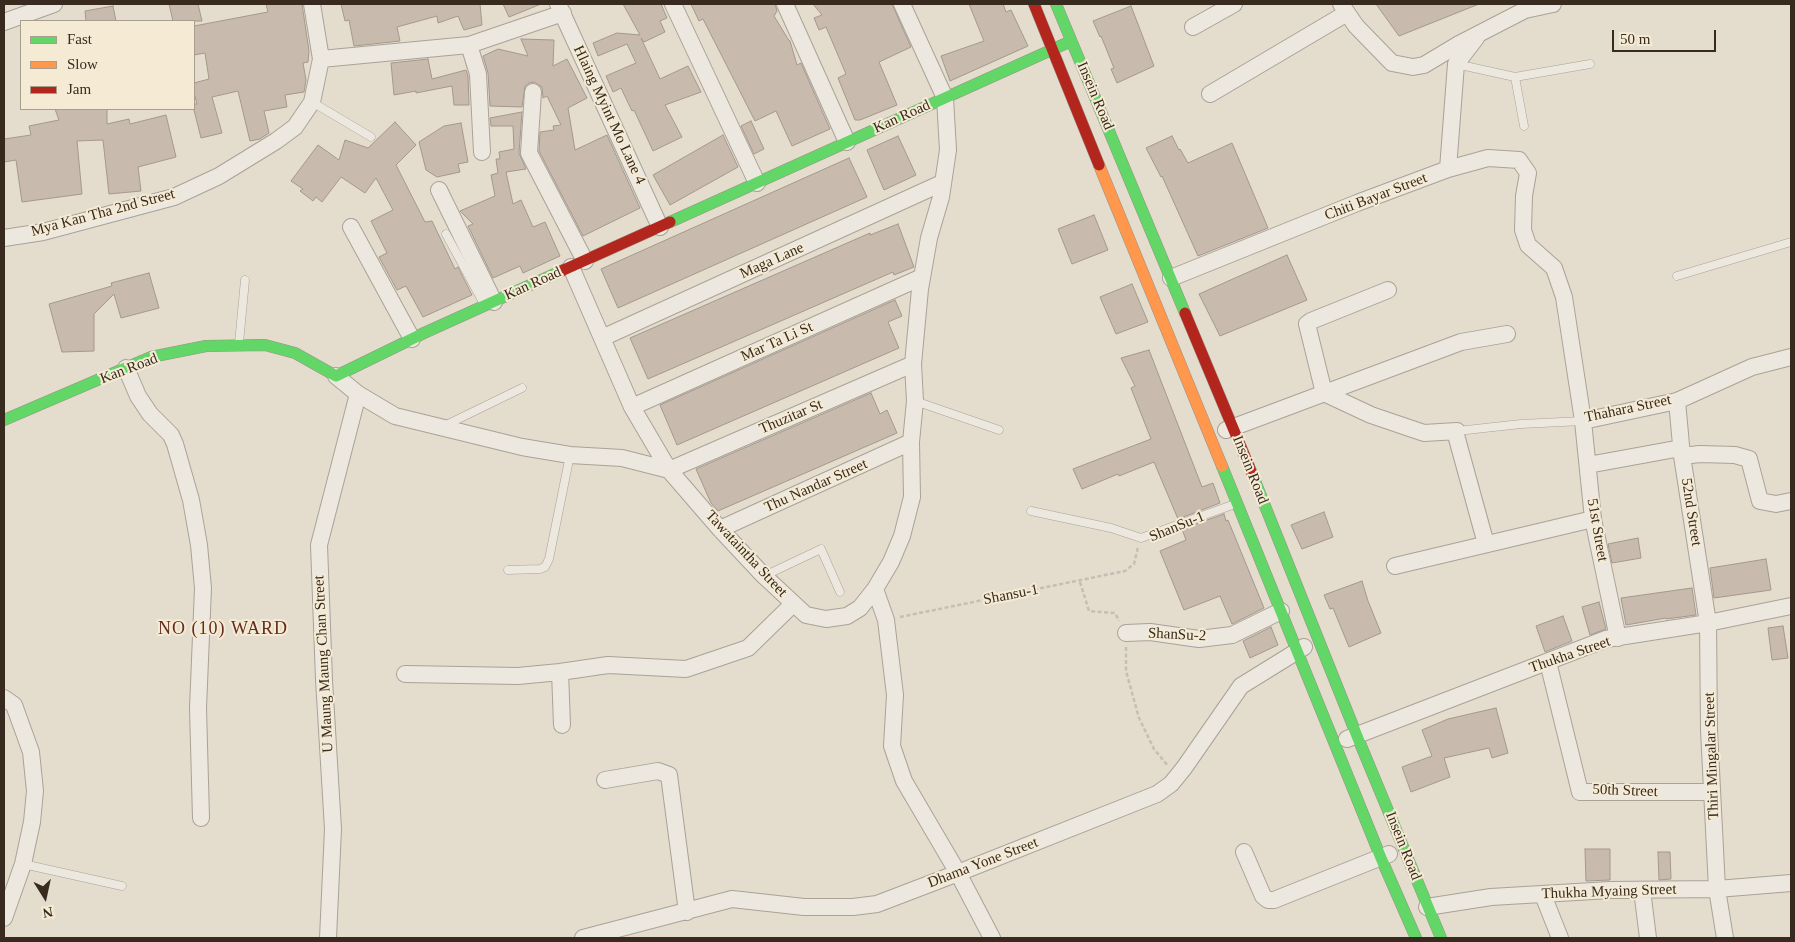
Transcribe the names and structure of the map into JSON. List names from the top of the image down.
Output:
{
  "streets": {
    "main road": ["Insein Road", "Kan Road"],
    "street": [
      "Hlaing Myint Mo Lane 4",
      "Chiti Bayar Street",
      "Mya Kan Tha 2nd Street",
      "Maga Lane",
      "Mar Ta Li St",
      "Thahara Street",
      "Thuzitar St",
      "Thu Nandar Street",
      "52nd Street",
      "51st Street",
      "Tawataintha Street",
      "ShanSu-2",
      "Thukha Street",
      "U Maung Maung Chan Street",
      "Thiri Mingalar Street",
      "50th Street",
      "Dhama Yone Street",
      "Thukha Myaing Street"
    ],
    "lane": ["ShanSu-1"],
    "path": ["Shansu-1"]
  },
  "crossings": [
    ["Insein Road", "Kan Road"],
    ["Insein Road", "Chiti Bayar Street"],
    ["Insein Road", "ShanSu-1"],
    ["Insein Road", "ShanSu-2"],
    ["Insein Road", "Thukha Street"],
    ["Insein Road", "Dhama Yone Street"],
    ["Insein Road", "Thukha Myaing Street"],
    ["Hlaing Myint Mo Lane 4", "Kan Road"],
    ["Kan Road", "Tawataintha Street"],
    ["Chiti Bayar Street", "51st Street"],
    ["Maga Lane", "Tawataintha Street"],
    ["Mar Ta Li St", "Tawataintha Street"],
    ["Thahara Street", "52nd Street"],
    ["Thahara Street", "51st Street"],
    ["Thuzitar St", "Tawataintha Street"],
    ["Thu Nandar Street", "Tawataintha Street"],
    ["52nd Street", "Thukha Street"],
    ["52nd Street", "Thiri Mingalar Street"],
    ["ShanSu-1", "Shansu-1"],
    ["51st Street", "Thukha Street"],
    ["Thukha Street", "Thiri Mingalar Street"],
    ["Thukha Street", "50th Street"],
    ["Thiri Mingalar Street", "50th Street"],
    ["Thiri Mingalar Street", "Thukha Myaing Street"]
  ],
  "districts": ["NO (10) WARD"],
  "legend": ["Fast", "Slow", "Jam"],
  "scale_bar": "50 m",
  "north": "bottom"
}
